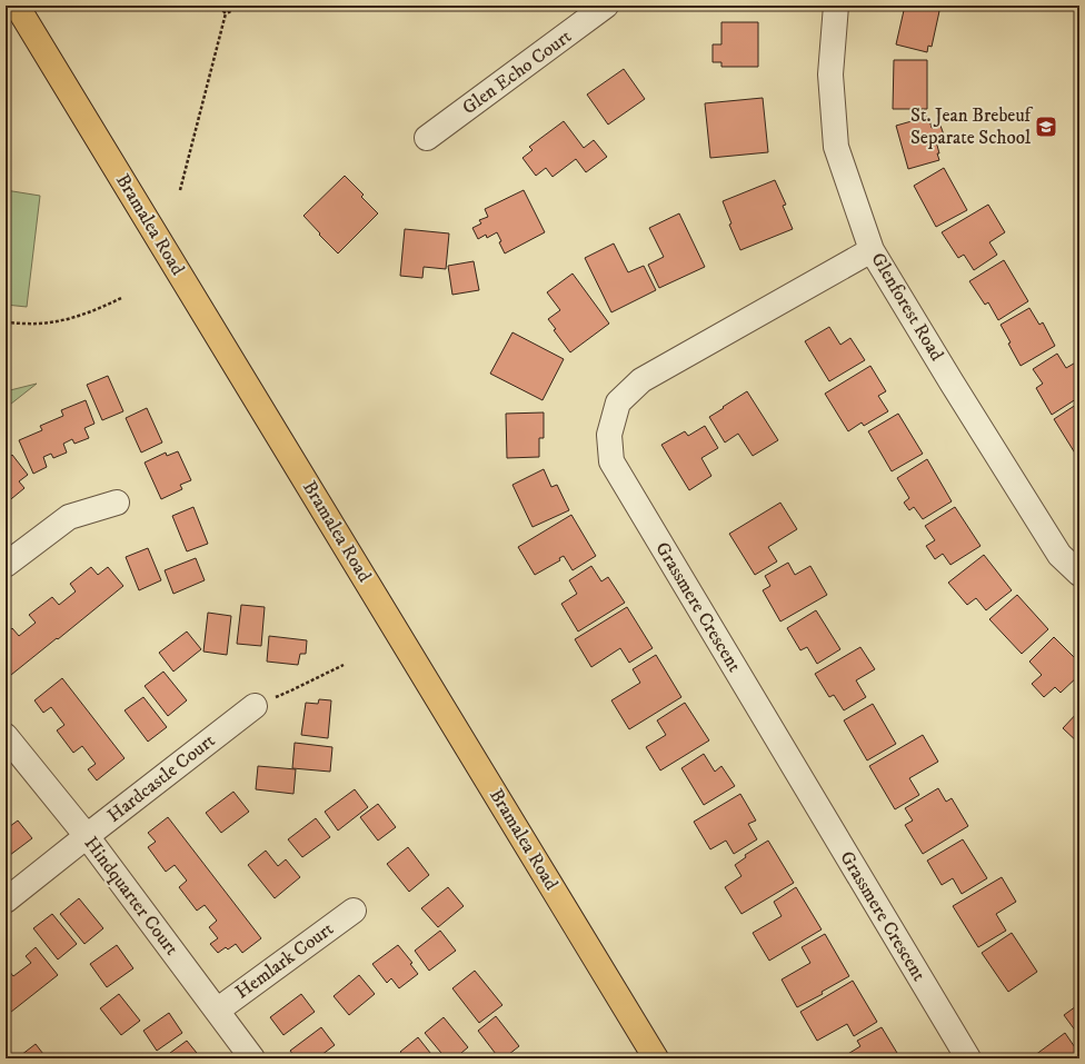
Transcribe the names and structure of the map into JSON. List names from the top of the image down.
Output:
{
  "streets": {
    "main road": ["Bramalea Road"],
    "street": [
      "Glen Echo Court",
      "Glenforest Road",
      "Grassmere Crescent",
      "Hardcastle Court",
      "Hindquarter Court",
      "Hemlark Court"
    ]
  },
  "crossings": [
    ["Glenforest Road", "Grassmere Crescent"],
    ["Hardcastle Court", "Hindquarter Court"],
    ["Hindquarter Court", "Hemlark Court"]
  ],
  "places": {
    "school or university": ["St. Jean Brebeuf Separate School"]
  }
}
